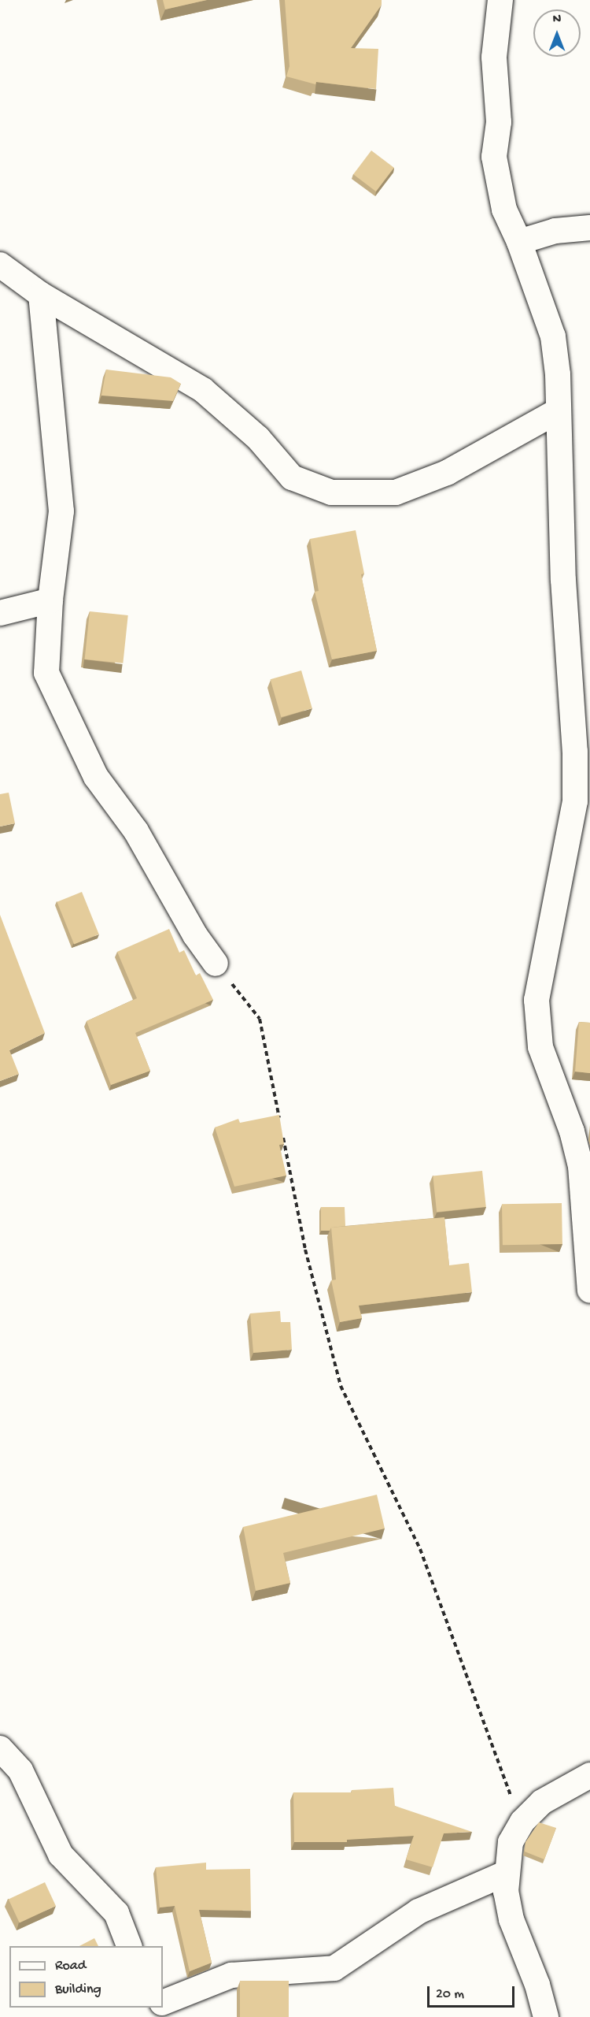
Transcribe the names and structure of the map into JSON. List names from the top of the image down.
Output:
{
  "legend": ["Road", "Building"],
  "scale_bar": "20 m",
  "north": "top"
}
